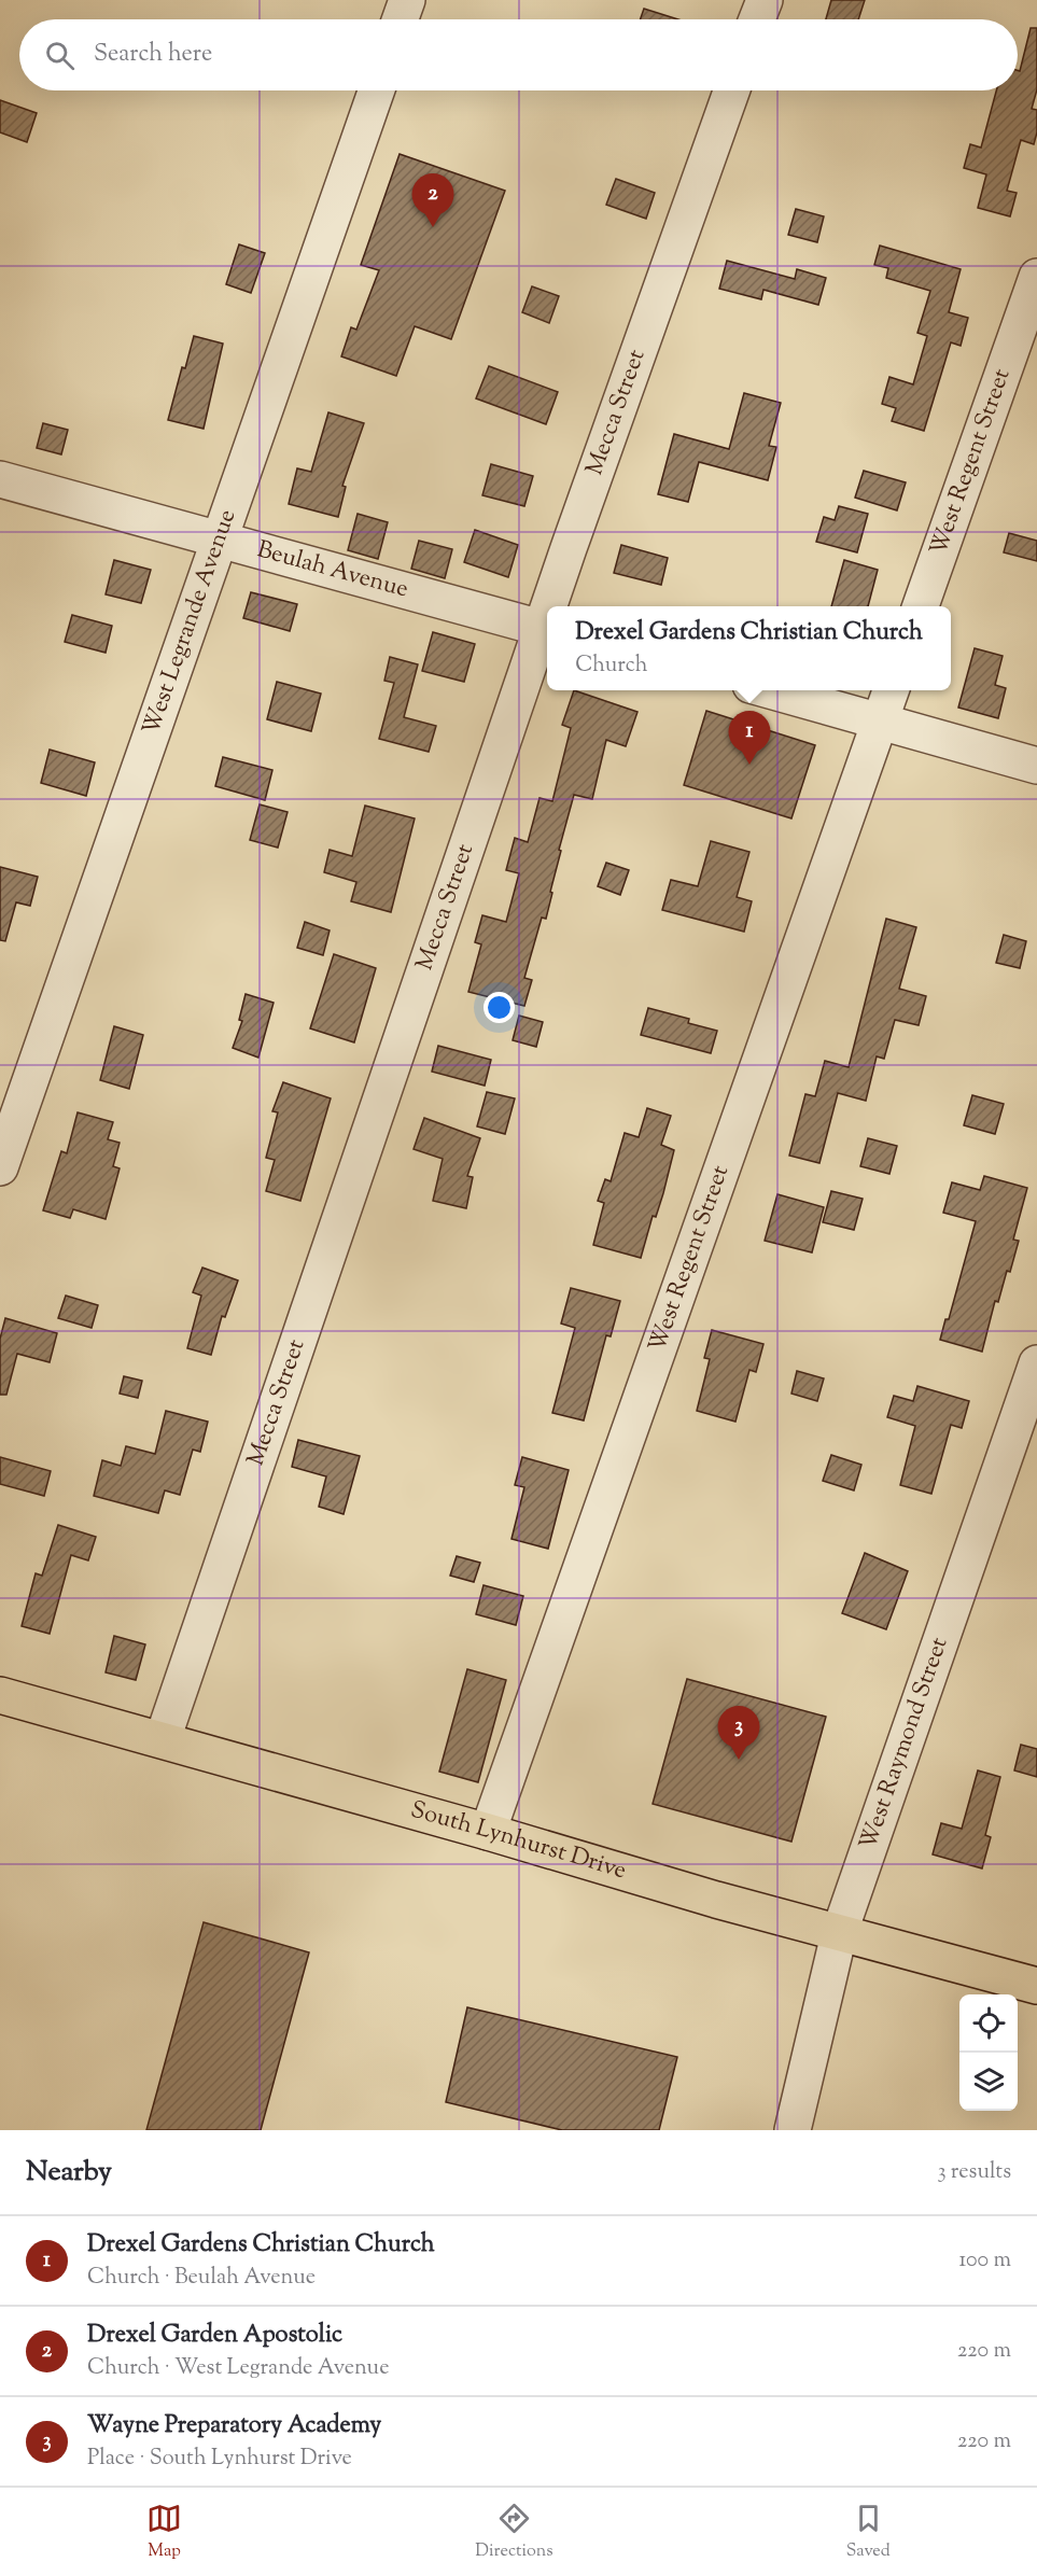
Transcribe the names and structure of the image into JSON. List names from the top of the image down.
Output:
{
  "streets": {
    "main road": ["South Lynhurst Drive"],
    "street": [
      "Mecca Street",
      "West Regent Street",
      "Beulah Avenue",
      "West Legrande Avenue",
      "West Raymond Street"
    ]
  },
  "crossings": [
    ["Mecca Street", "Beulah Avenue"],
    ["Mecca Street", "South Lynhurst Drive"],
    ["West Regent Street", "South Lynhurst Drive"],
    ["Beulah Avenue", "West Legrande Avenue"],
    ["West Raymond Street", "South Lynhurst Drive"]
  ],
  "page": {
    "search": "Search here",
    "pins": ["2", "1", "3"],
    "popup": ["Drexel Gardens Christian Church", "Church"],
    "heading": ["Nearby", "3 results"],
    "list": [
      {
        "mark": "1",
        "name": "Drexel Gardens Christian Church",
        "note": "Church · Beulah Avenue",
        "value": "100 m"
      },
      {
        "mark": "2",
        "name": "Drexel Garden Apostolic",
        "note": "Church · West Legrande Avenue",
        "value": "220 m"
      },
      {
        "mark": "3",
        "name": "Wayne Preparatory Academy",
        "note": "Place · South Lynhurst Drive",
        "value": "220 m"
      }
    ],
    "nav": ["Map", "Directions", "Saved"]
  }
}
